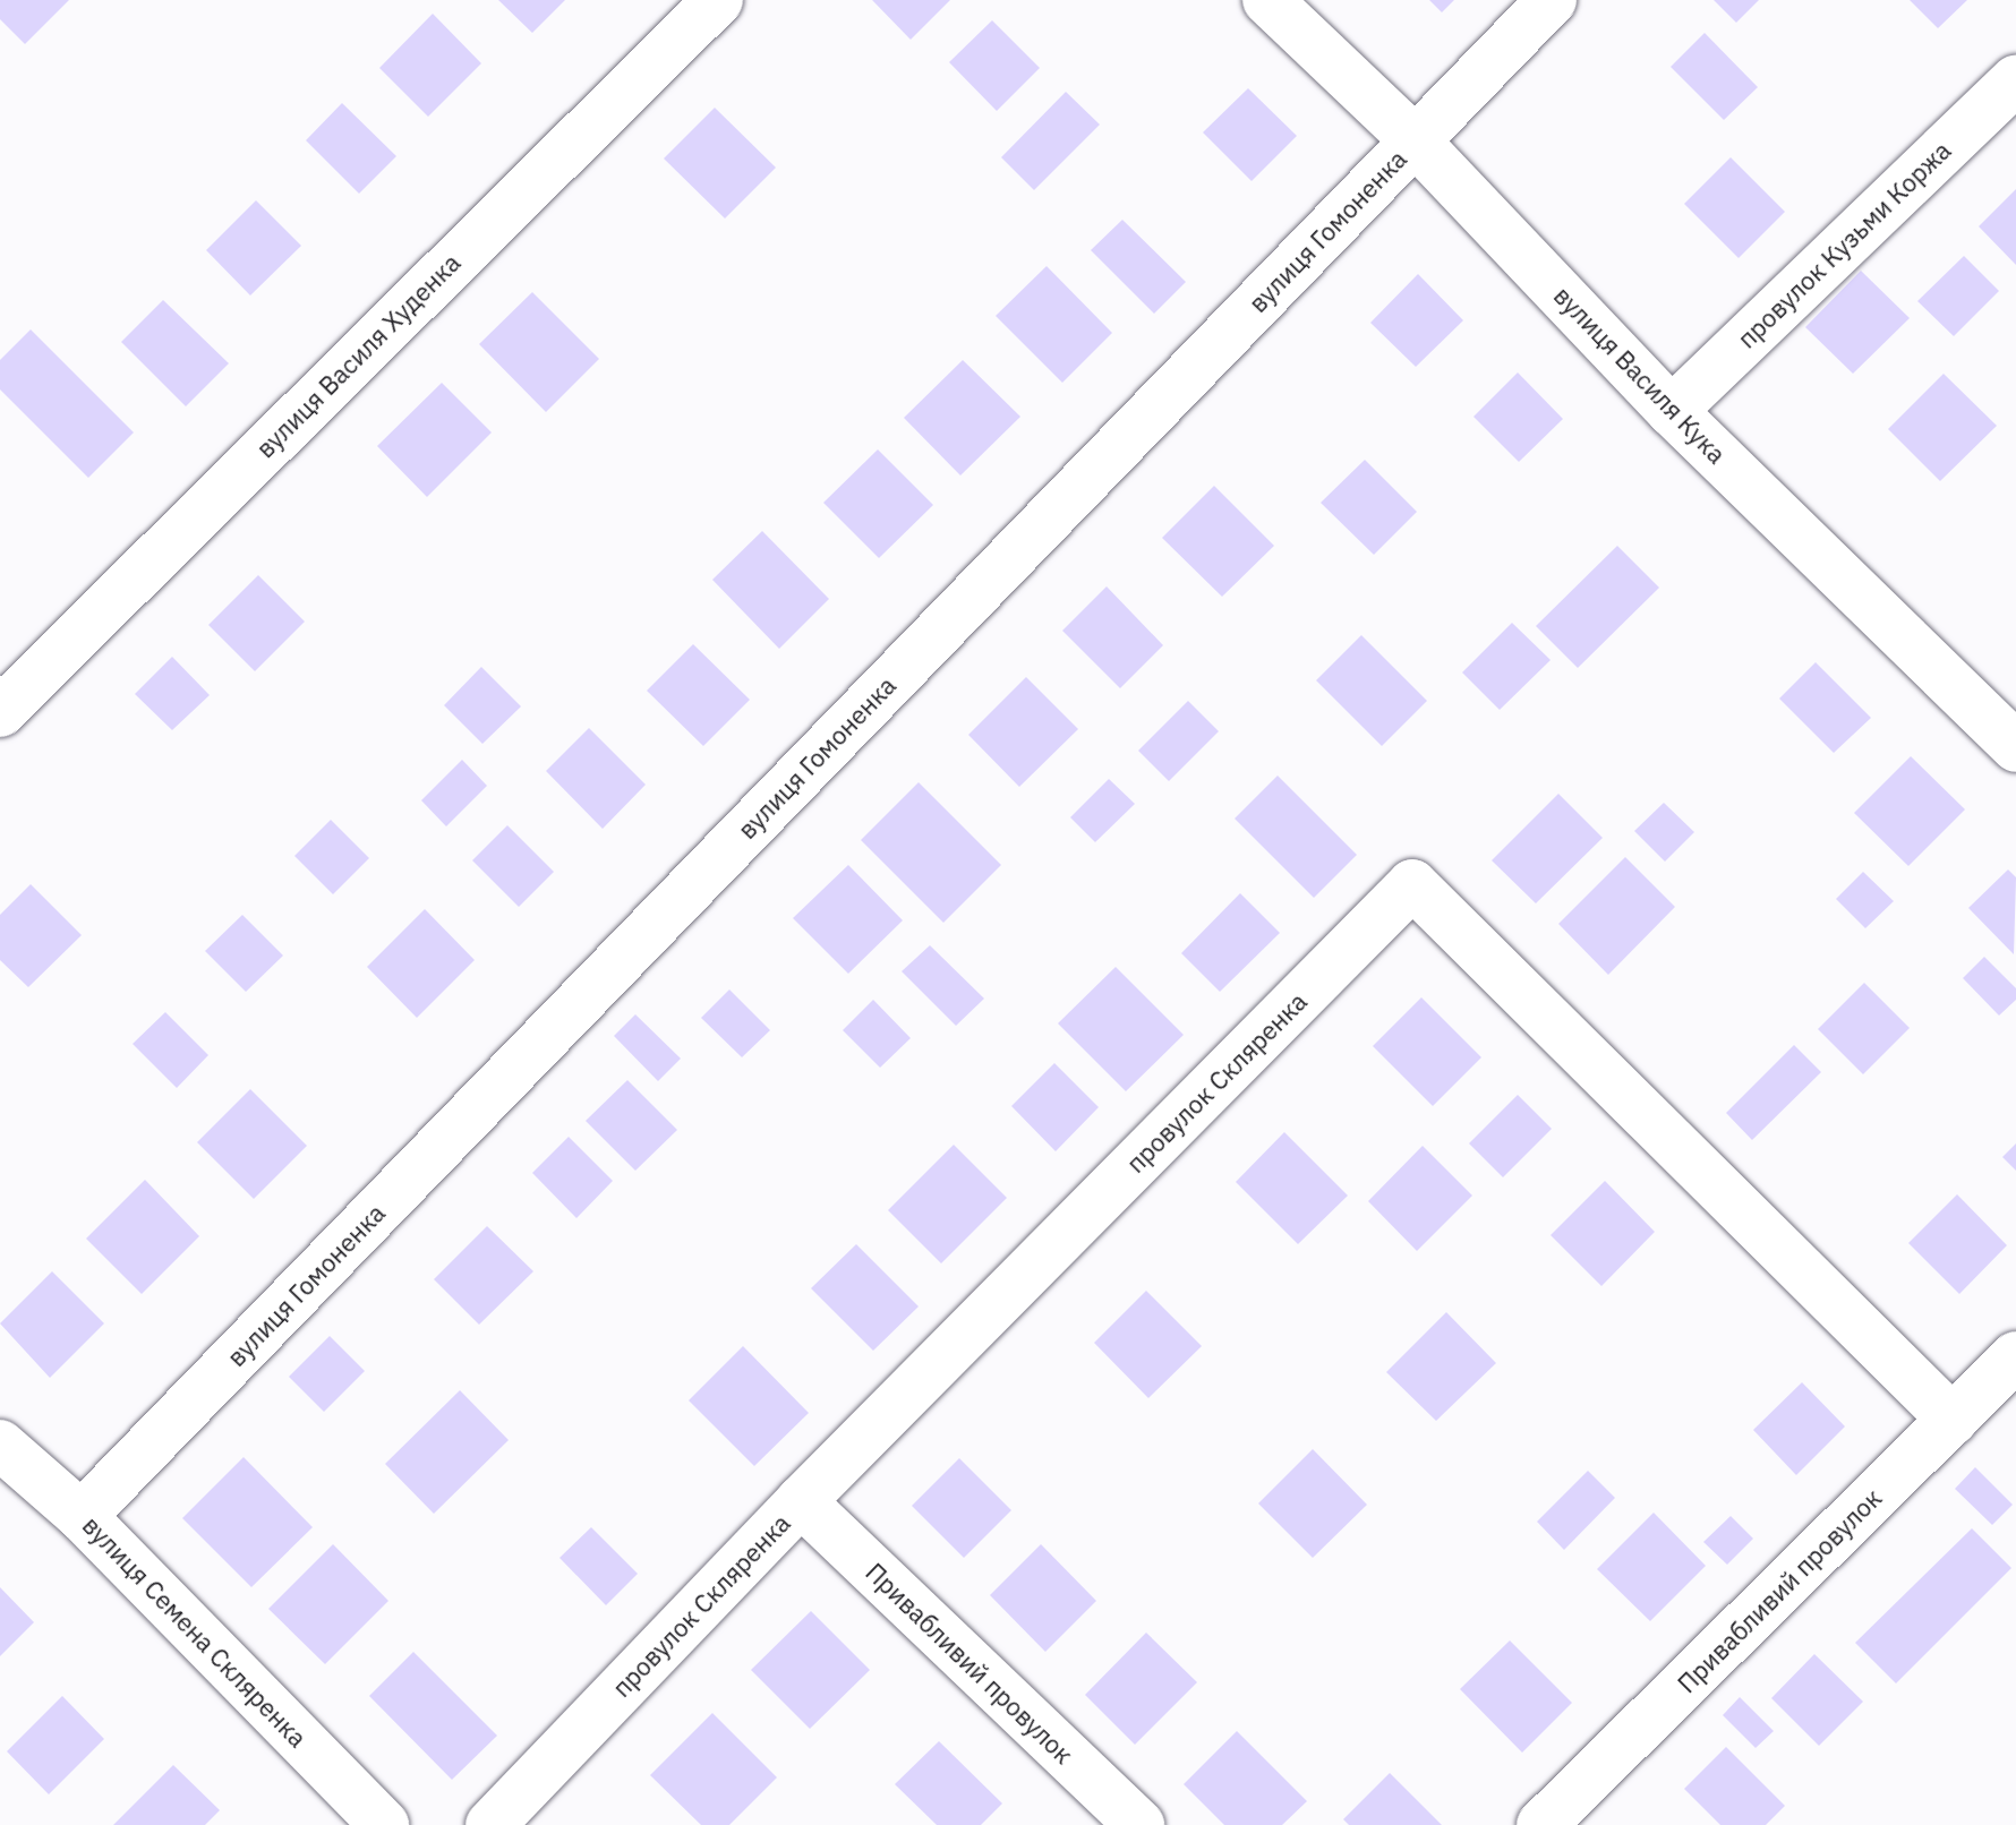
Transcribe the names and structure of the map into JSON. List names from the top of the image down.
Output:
{
  "streets": {
    "street": [
      "вулиця Гомоненка",
      "провулок Кузьми Коржа",
      "вулиця Василя Худенка",
      "вулиця Василя Кука",
      "провулок Скляренка",
      "Привабливий провулок",
      "вулиця Семена Скляренка"
    ]
  },
  "crossings": [
    ["вулиця Гомоненка", "вулиця Василя Кука"],
    ["вулиця Гомоненка", "вулиця Семена Скляренка"],
    ["провулок Кузьми Коржа", "вулиця Василя Кука"],
    ["провулок Скляренка", "Привабливий провулок"]
  ]
}
